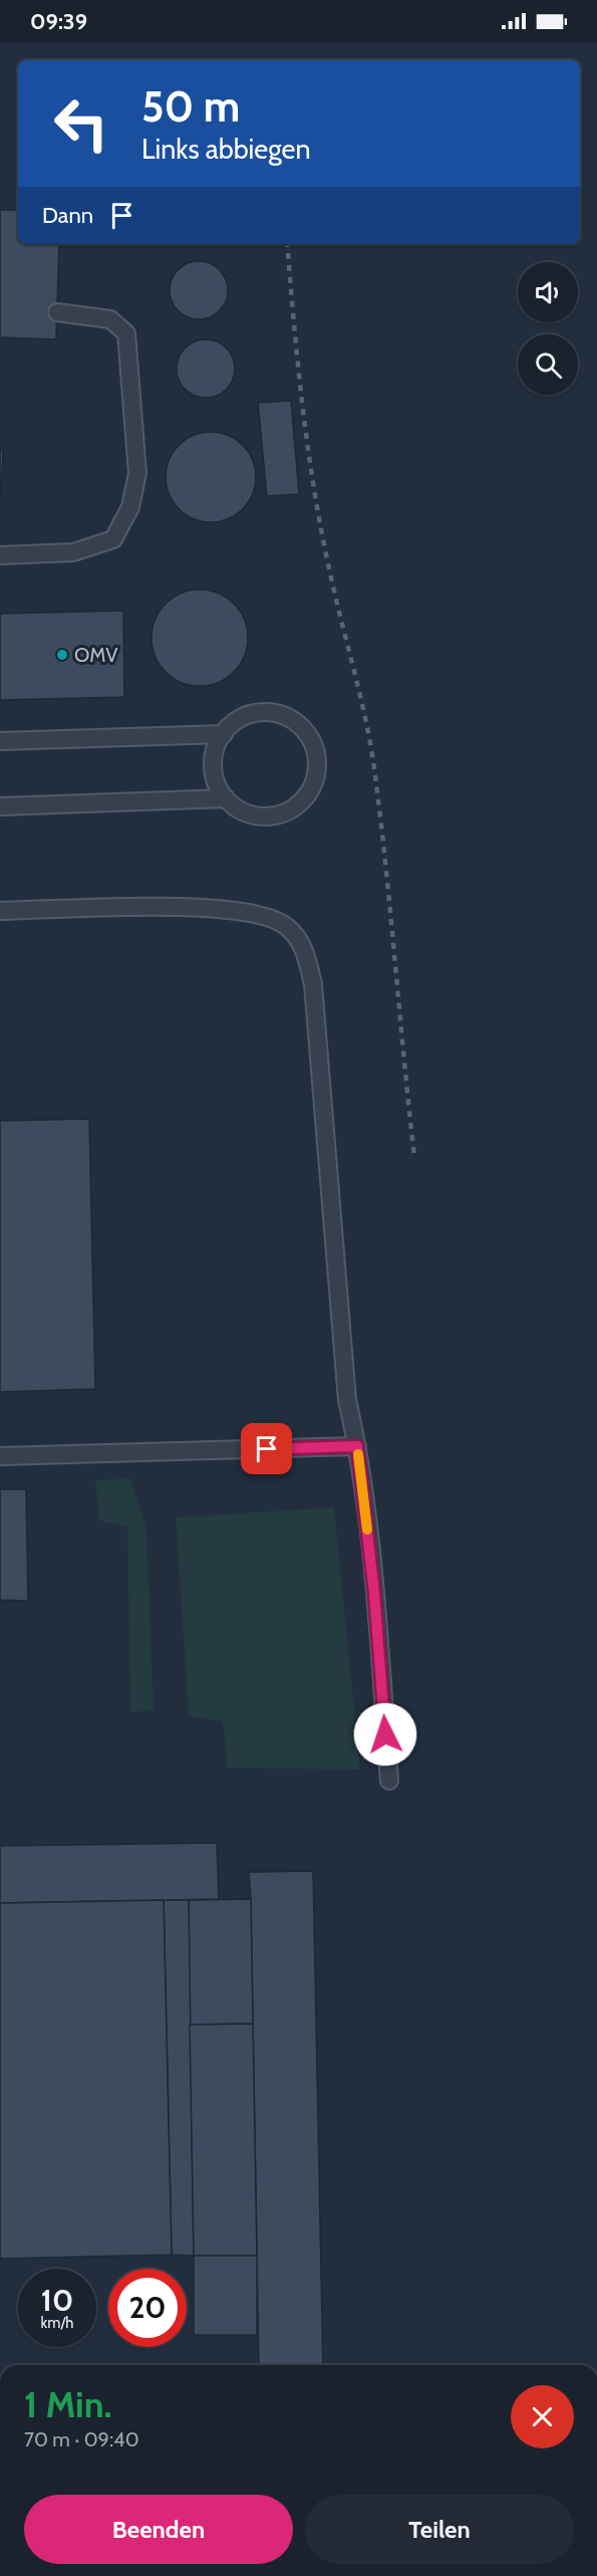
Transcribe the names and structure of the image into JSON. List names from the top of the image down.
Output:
{
  "places": ["OMV"],
  "page": {
    "status": "09:39",
    "turn": ["50 m", "Links abbiegen"],
    "then": "Dann",
    "speed": "10 km/h",
    "limit": "20",
    "heading": ["1 Min.", "70 m · 09:40"],
    "buttons": ["Beenden", "Teilen"]
  }
}
